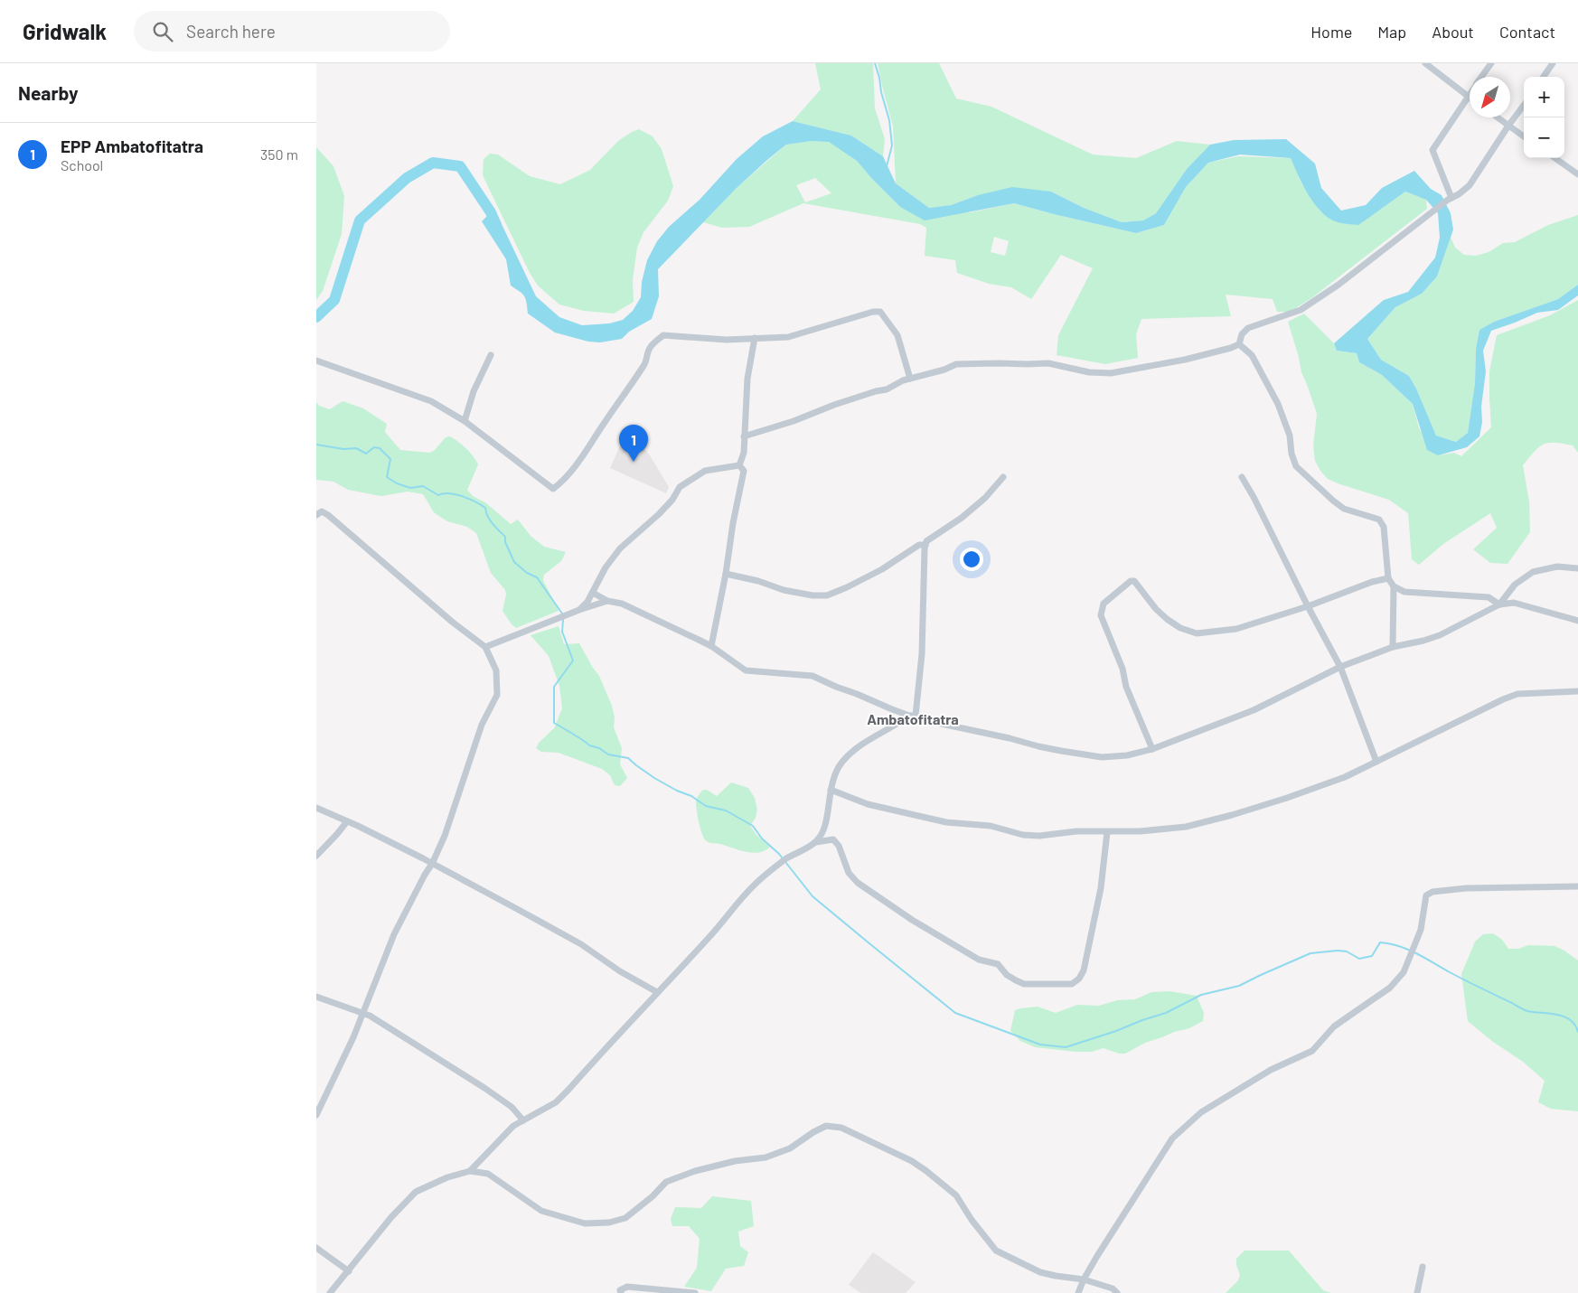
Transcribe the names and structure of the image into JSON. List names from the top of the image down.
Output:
{
  "districts": ["Ambatofitatra"],
  "north": "bottom left",
  "page": {
    "header": "Gridwalk",
    "search": "Search here",
    "nav": [
      "Home",
      "Map",
      "About",
      "Contact"
    ],
    "heading": "Nearby",
    "map_buttons": ["+", "−"],
    "list": [
      {
        "mark": "1",
        "name": "EPP Ambatofitatra",
        "note": "School",
        "value": "350 m"
      }
    ],
    "pins": "1"
  }
}
